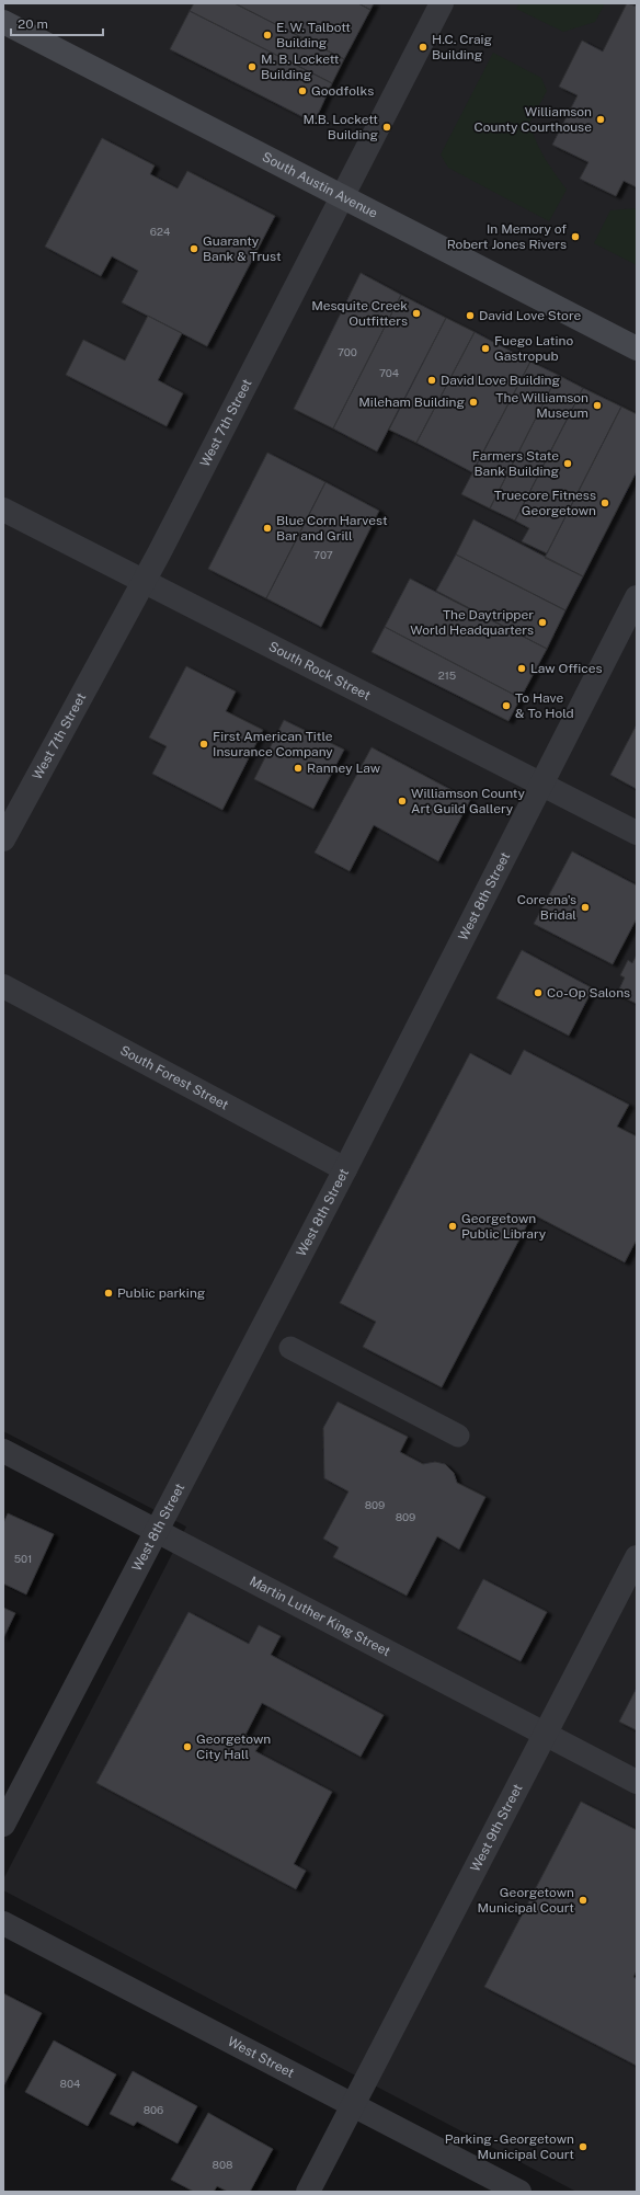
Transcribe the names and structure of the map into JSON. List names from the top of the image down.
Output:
{
  "streets": {
    "main road": ["South Austin Avenue"],
    "street": [
      "West 7th Street",
      "South Rock Street",
      "West 8th Street",
      "South Forest Street",
      "Martin Luther King Street",
      "West 9th Street",
      "West Street"
    ]
  },
  "crossings": [
    ["South Austin Avenue", "West 7th Street"],
    ["West 7th Street", "South Rock Street"],
    ["South Rock Street", "West 8th Street"],
    ["West 8th Street", "South Forest Street"],
    ["West 8th Street", "Martin Luther King Street"],
    ["Martin Luther King Street", "West 9th Street"],
    ["West 9th Street", "West Street"]
  ],
  "places": [
    "E. W. Talbott Building",
    "H.C. Craig Building",
    "M. B. Lockett Building",
    "Goodfolks",
    "Williamson County Courthouse",
    "M.B. Lockett Building",
    "In Memory of Robert Jones Rivers",
    "Guaranty Bank & Trust",
    "Mesquite Creek Outfitters",
    "David Love Store",
    "Fuego Latino Gastropub",
    "David Love Building",
    "Mileham Building",
    "The Williamson Museum",
    "Farmers State Bank Building",
    "Truecore Fitness Georgetown",
    "Blue Corn Harvest Bar and Grill",
    "The Daytripper World Headquarters",
    "Law Offices",
    "To Have & To Hold",
    "First American Title Insurance Company",
    "Ranney Law",
    "Williamson County Art Guild Gallery",
    "Coreena's Bridal",
    "Co-Op Salons",
    "Georgetown Public Library",
    "Public parking",
    "Georgetown City Hall",
    "Georgetown Municipal Court",
    "Parking - Georgetown Municipal Court"
  ],
  "house_numbers": [
    "624",
    "700",
    "704",
    "707",
    "215",
    "809",
    "809",
    "501",
    "804",
    "806",
    "808"
  ],
  "scale_bar": "20 m"
}
